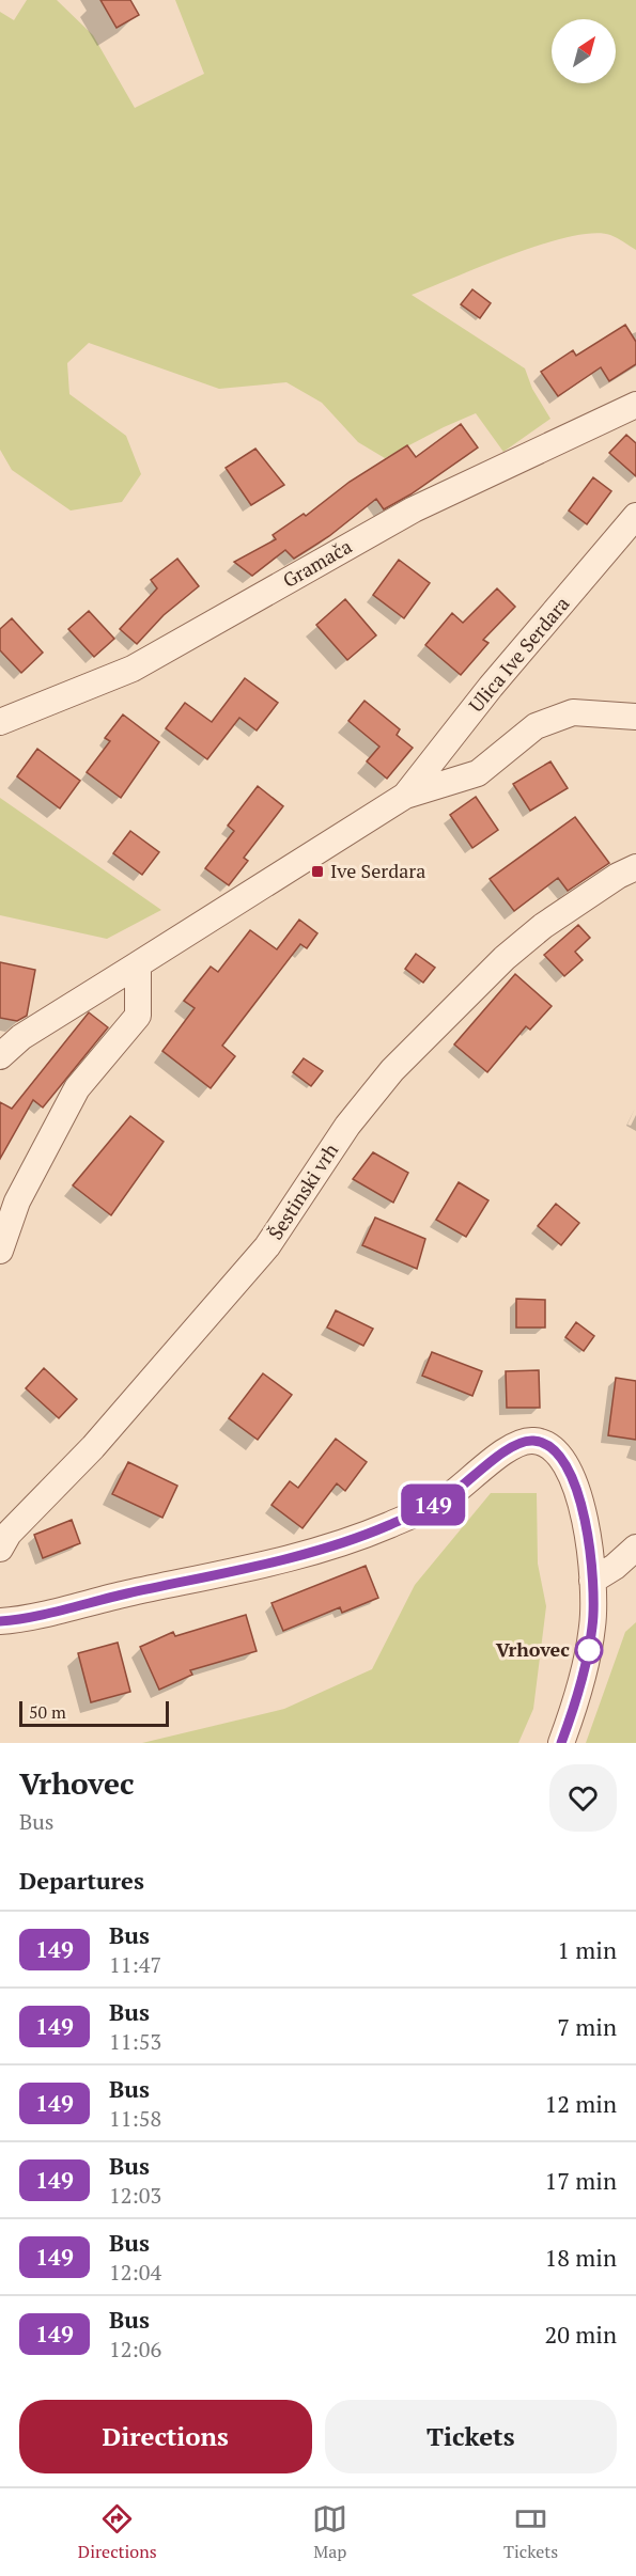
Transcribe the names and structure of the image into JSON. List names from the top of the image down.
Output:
{
  "streets": {
    "street": ["Gramača", "Ulica Ive Serdara", "Šestinski vrh"]
  },
  "places": {
    "transit": ["Ive Serdara"],
    "other": ["Vrhovec"]
  },
  "lines": ["bus line 149"],
  "scale_bar": "50 m",
  "north": "top right",
  "page": {
    "on_map": "149",
    "scale": "50 m",
    "heading": [
      ["Vrhovec", "Bus"],
      "Departures"
    ],
    "list": [
      {
        "mark": "149",
        "name": "Bus",
        "note": "11:47",
        "value": "1 min"
      },
      {
        "mark": "149",
        "name": "Bus",
        "note": "11:53",
        "value": "7 min"
      },
      {
        "mark": "149",
        "name": "Bus",
        "note": "11:58",
        "value": "12 min"
      },
      {
        "mark": "149",
        "name": "Bus",
        "note": "12:03",
        "value": "17 min"
      },
      {
        "mark": "149",
        "name": "Bus",
        "note": "12:04",
        "value": "18 min"
      },
      {
        "mark": "149",
        "name": "Bus",
        "note": "12:06",
        "value": "20 min"
      }
    ],
    "buttons": ["Directions", "Tickets"],
    "tabs": ["Directions", "Map", "Tickets"]
  }
}
